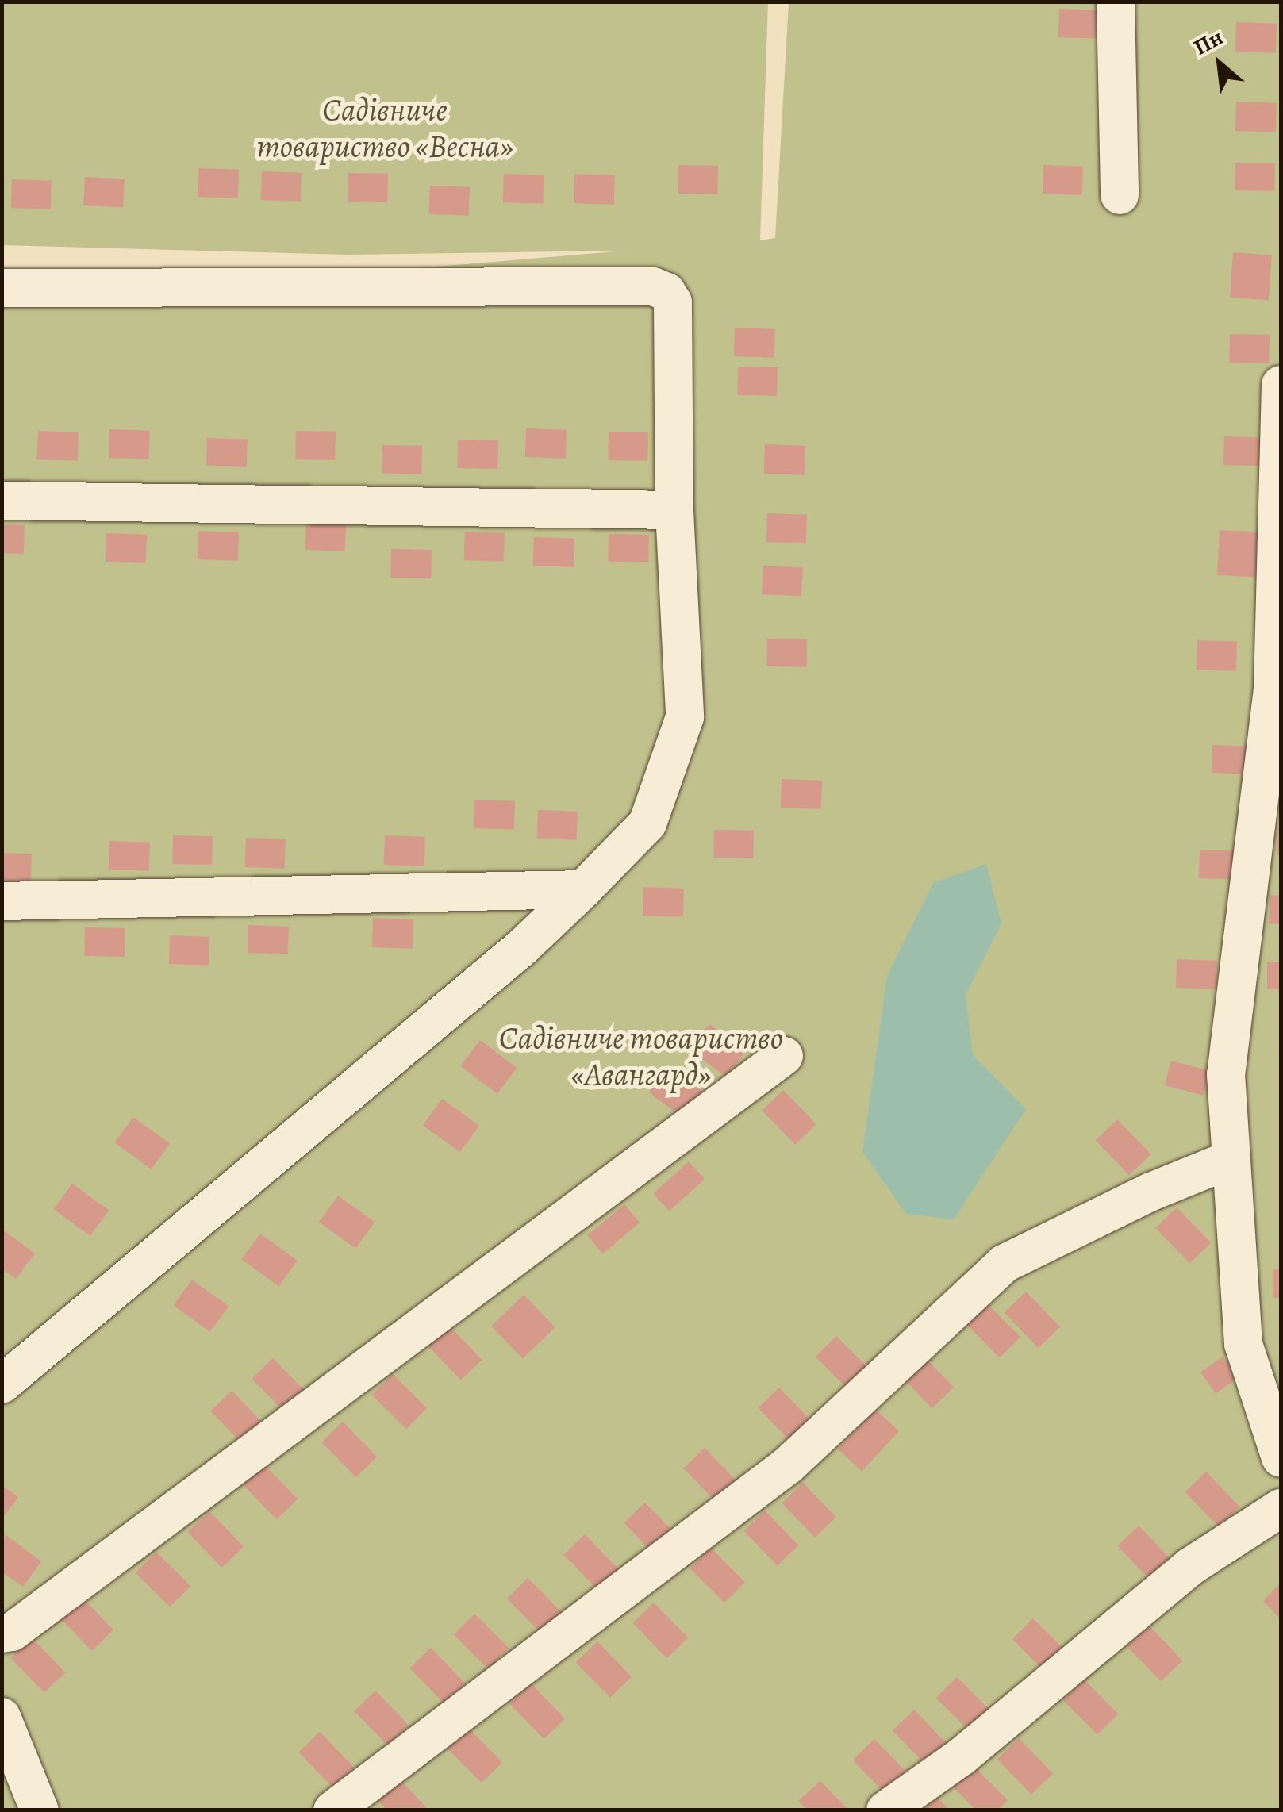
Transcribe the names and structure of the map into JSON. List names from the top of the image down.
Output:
{
  "parks": ["Садівниче товариство «Весна»", "Садівниче товариство «Авангард»"],
  "north": "top left"
}
